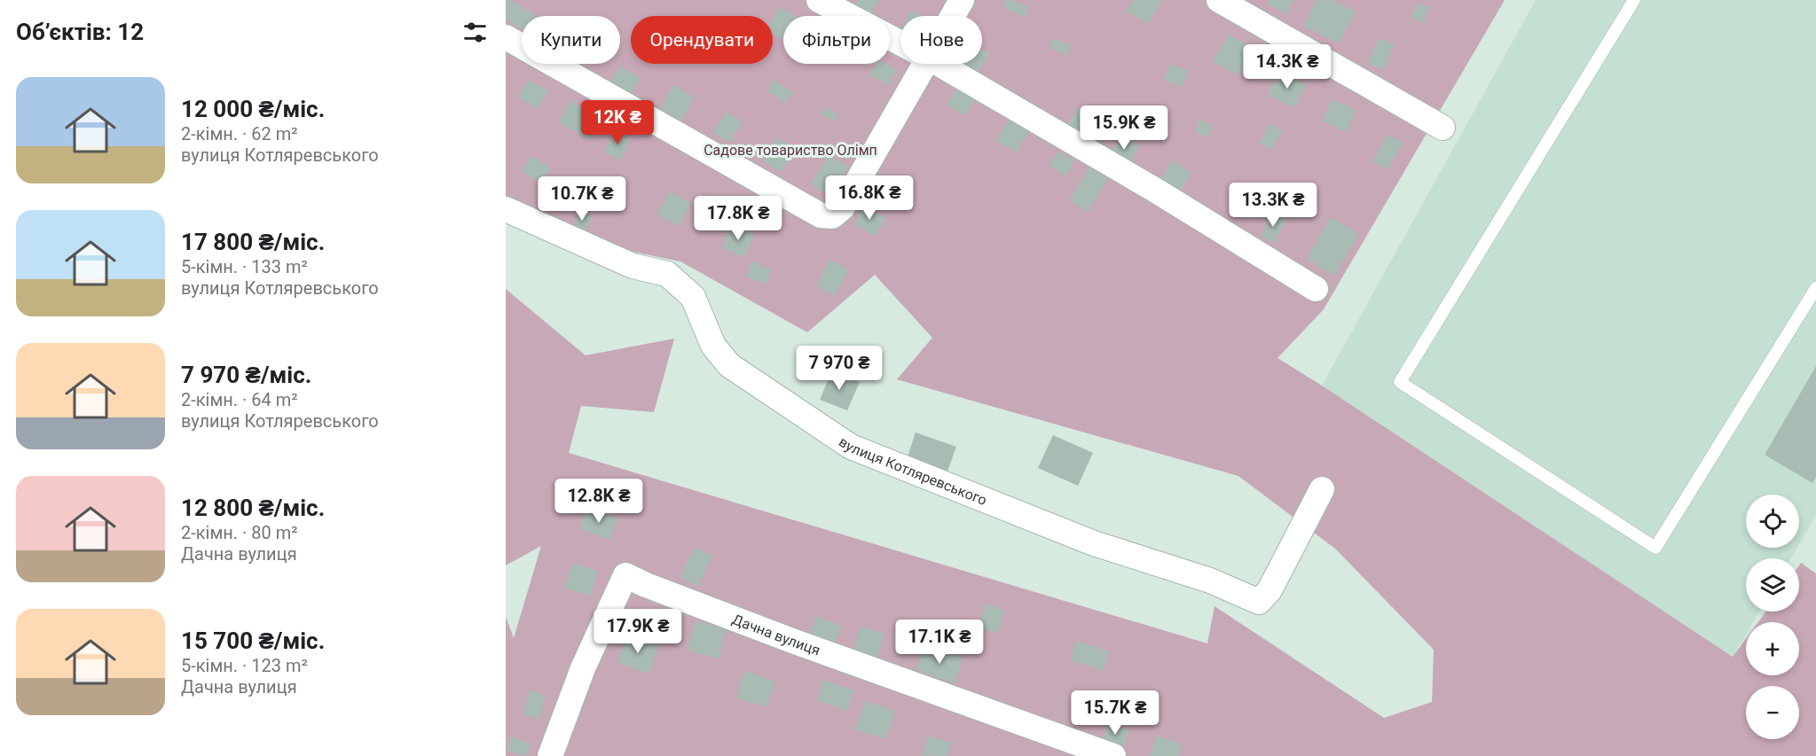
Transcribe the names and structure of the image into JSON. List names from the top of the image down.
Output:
{
  "streets": {
    "street": ["вулиця Котляревського", "Дачна вулиця"]
  },
  "parks": ["Садове товариство Олімп"],
  "page": {
    "heading": "Об’єктів: 12",
    "chip": [
      "Купити",
      "Орендувати",
      "Фільтри",
      "Нове"
    ],
    "price": [
      "14.3K ₴",
      "12K ₴",
      "15.9K ₴",
      "16.8K ₴",
      "10.7K ₴",
      "13.3K ₴",
      "17.8K ₴",
      "7 970 ₴",
      "12.8K ₴",
      "17.9K ₴",
      "17.1K ₴",
      "15.7K ₴"
    ],
    "list": [
      {
        "name": "12 000 ₴/міс.",
        "note": "2-кімн. · 62 m² · вулиця Котляревського"
      },
      {
        "name": "17 800 ₴/міс.",
        "note": "5-кімн. · 133 m² · вулиця Котляревського"
      },
      {
        "name": "7 970 ₴/міс.",
        "note": "2-кімн. · 64 m² · вулиця Котляревського"
      },
      {
        "name": "12 800 ₴/міс.",
        "note": "2-кімн. · 80 m² · Дачна вулиця"
      },
      {
        "name": "15 700 ₴/міс.",
        "note": "5-кімн. · 123 m² · Дачна вулиця"
      }
    ],
    "map_buttons": ["+", "−"]
  }
}
